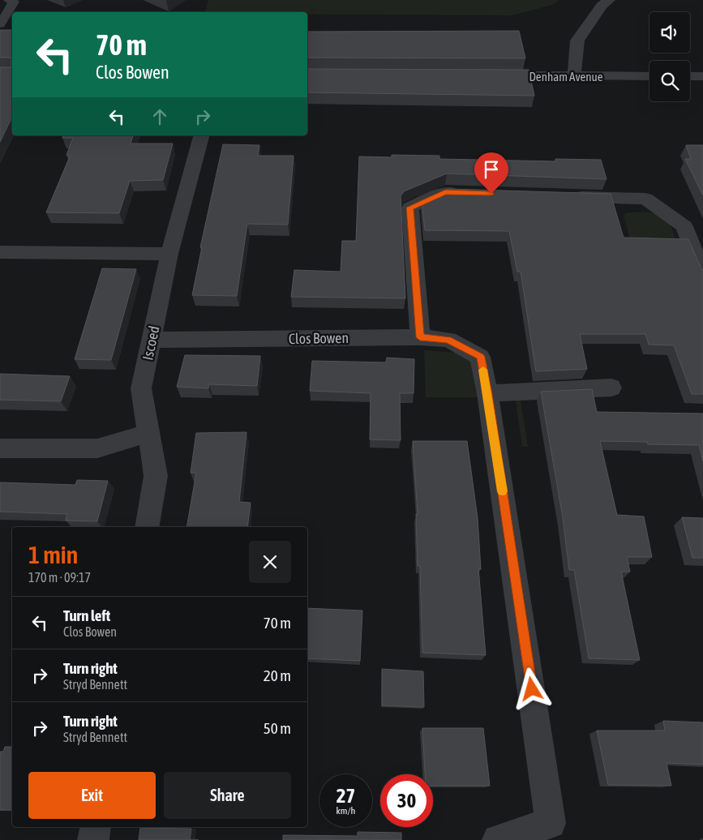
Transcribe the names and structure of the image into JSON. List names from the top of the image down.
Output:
{
  "streets": {
    "street": ["Denham Avenue", "Clos Bowen", "Iscoed"]
  },
  "crossings": [
    ["Clos Bowen", "Iscoed"]
  ],
  "page": {
    "turn": ["70 m", "Clos Bowen"],
    "heading": ["1 min", "170 m · 09:17"],
    "list": [
      {
        "name": "Turn left",
        "note": "Clos Bowen",
        "value": "70 m"
      },
      {
        "name": "Turn right",
        "note": "Stryd Bennett",
        "value": "20 m"
      },
      {
        "name": "Turn right",
        "note": "Stryd Bennett",
        "value": "50 m"
      }
    ],
    "buttons": ["Exit", "Share"],
    "speed": "27 km/h",
    "limit": "30"
  }
}
